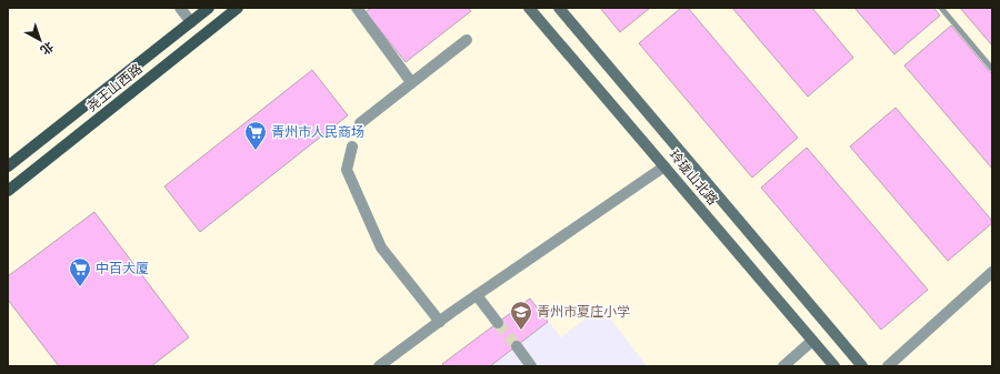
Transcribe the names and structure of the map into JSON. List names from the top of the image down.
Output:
{
  "streets": {
    "main road": ["尧王山西路", "玲珑山北路"]
  },
  "places": {
    "supermarket": ["青州市人民商场", "中百大厦"],
    "school or university": ["青州市夏庄小学"]
  },
  "north": "bottom right"
}
